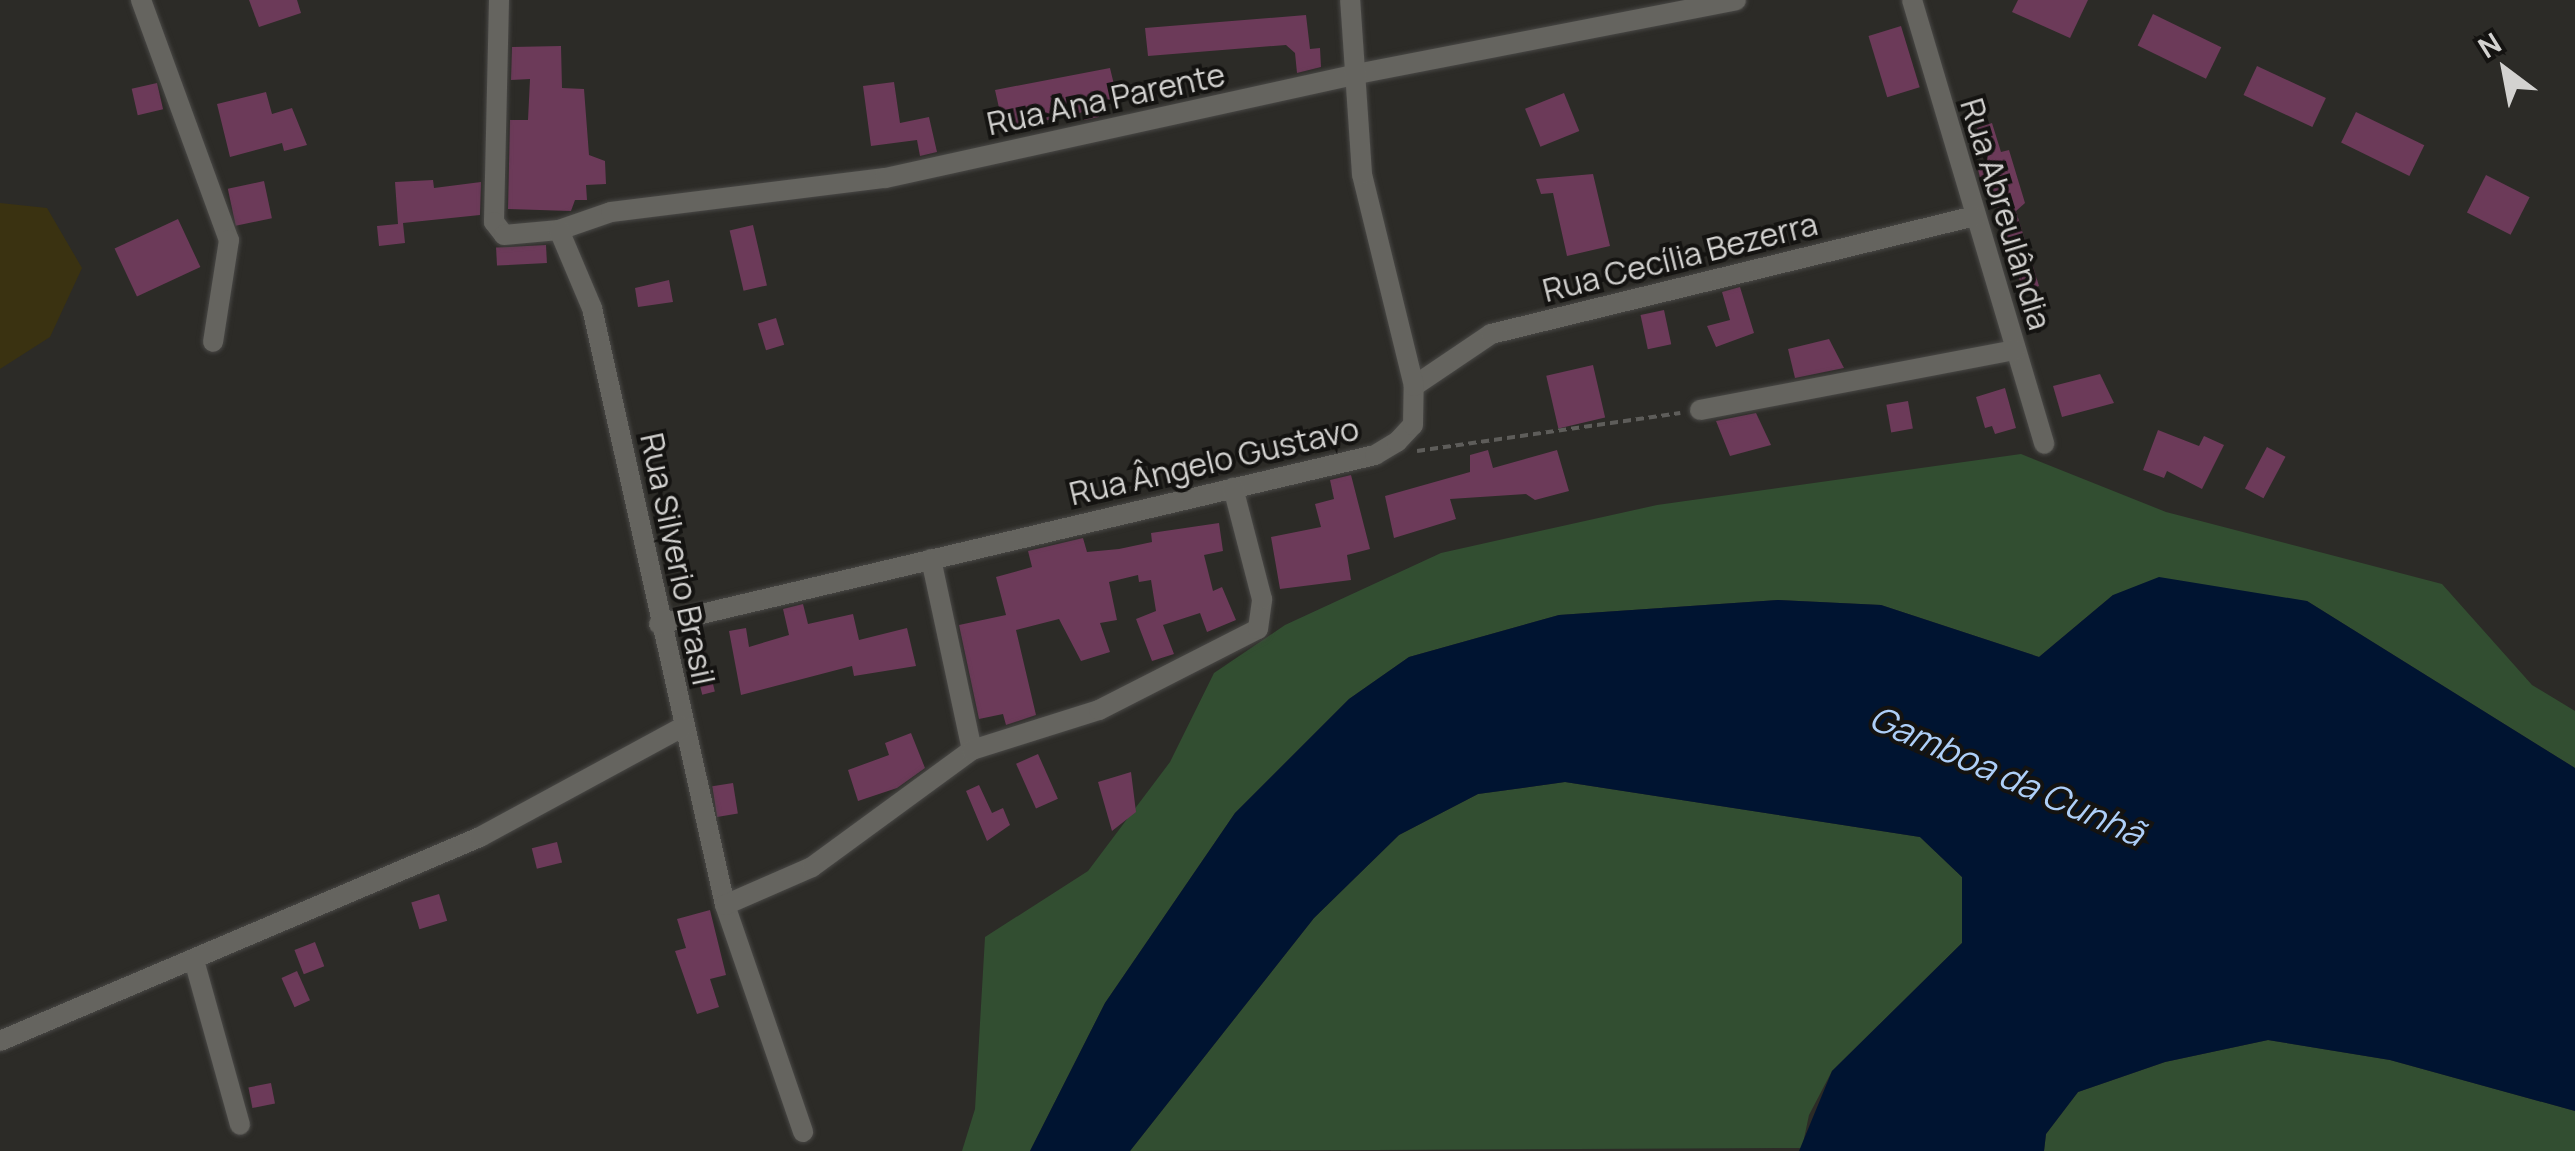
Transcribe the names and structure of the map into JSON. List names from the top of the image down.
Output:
{
  "streets": {
    "street": [
      "Rua Ana Parente",
      "Rua Abreulândia",
      "Rua Cecília Bezerra",
      "Rua Ângelo Gustavo",
      "Rua Silverio Brasil"
    ]
  },
  "crossings": [
    ["Rua Ana Parente", "Rua Ângelo Gustavo"],
    ["Rua Ana Parente", "Rua Silverio Brasil"],
    ["Rua Abreulândia", "Rua Cecília Bezerra"],
    ["Rua Cecília Bezerra", "Rua Ângelo Gustavo"],
    ["Rua Ângelo Gustavo", "Rua Silverio Brasil"]
  ],
  "water": ["Gamboa da Cunhã"],
  "north": "top left"
}
